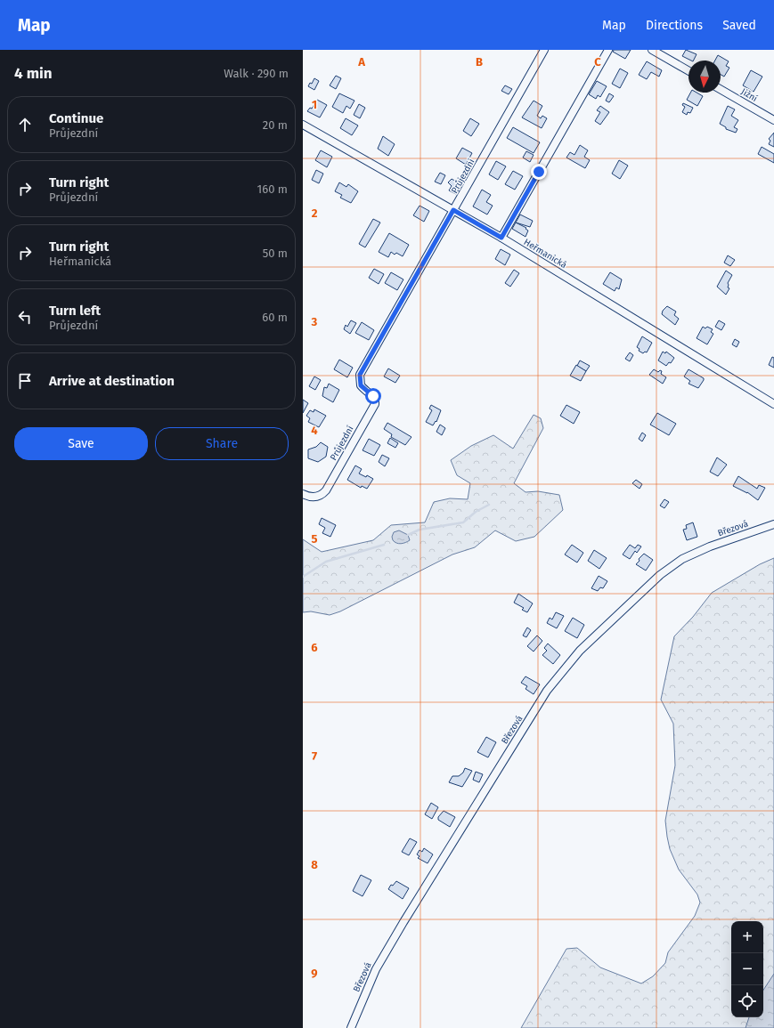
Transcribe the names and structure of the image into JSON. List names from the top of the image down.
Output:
{
  "streets": {
    "street": [
      "Jižní",
      "Průjezdní",
      "Heřmanická",
      "Březová"
    ]
  },
  "crossings": [
    ["Průjezdní", "Heřmanická"]
  ],
  "north": "bottom",
  "page": {
    "header": "Map",
    "nav": ["Map", "Directions", "Saved"],
    "heading": ["4 min", "Walk · 290 m"],
    "list": [
      ["Continue", "Průjezdní", "20 m"],
      ["Turn right", "Průjezdní", "160 m"],
      ["Turn right", "Heřmanická", "50 m"],
      ["Turn left", "Průjezdní", "60 m"],
      "Arrive at destination"
    ],
    "buttons": ["Save", "Share"],
    "map_buttons": ["+", "−"]
  },
  "grid": {
    "columns": ["A", "B", "C"],
    "rows": [
      "1",
      "2",
      "3",
      "4",
      "5",
      "6",
      "7",
      "8",
      "9"
    ]
  }
}
